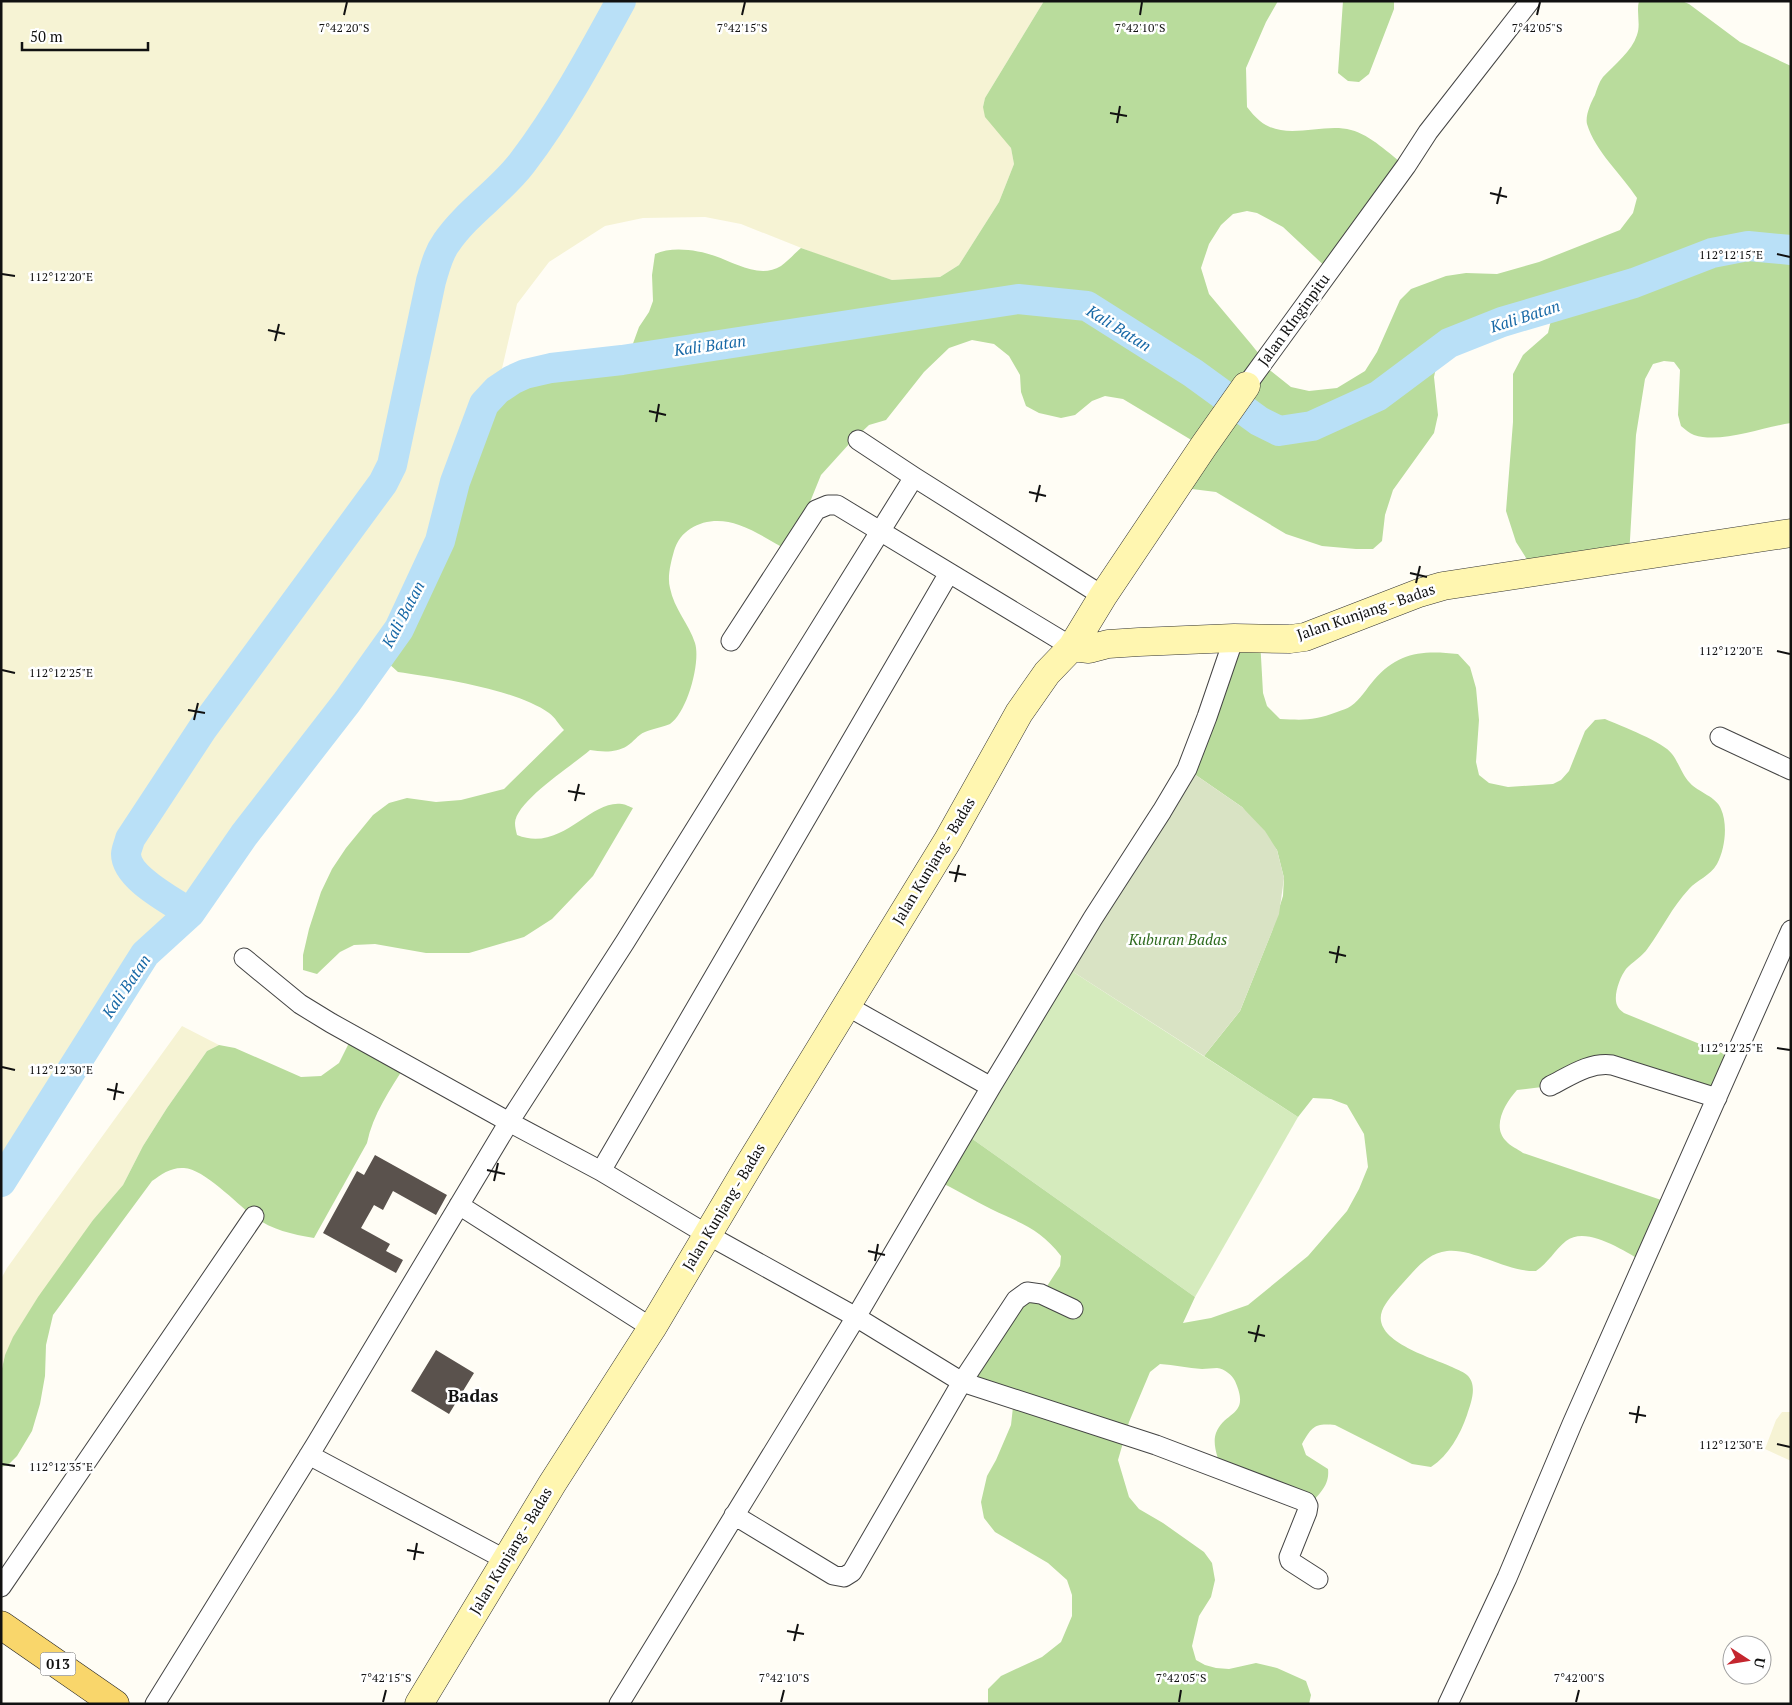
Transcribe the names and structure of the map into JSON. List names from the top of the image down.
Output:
{
  "streets": {
    "main road": ["Jalan RInginpitu", "Jalan Kunjang - Badas", "013"]
  },
  "crossings": [
    ["Jalan RInginpitu", "Jalan Kunjang - Badas"]
  ],
  "districts": ["Badas"],
  "water": ["Kali Batan"],
  "parks": ["Kuburan Badas"],
  "scale_bar": "50 m",
  "north": "right",
  "coordinates": [
    "7°42'20\"S",
    "7°42'15\"S",
    "7°42'10\"S",
    "7°42'05\"S",
    "112°12'15\"E",
    "112°12'20\"E",
    "112°12'25\"E",
    "112°12'30\"E",
    "112°12'35\"E",
    "7°42'00\"S"
  ]
}
